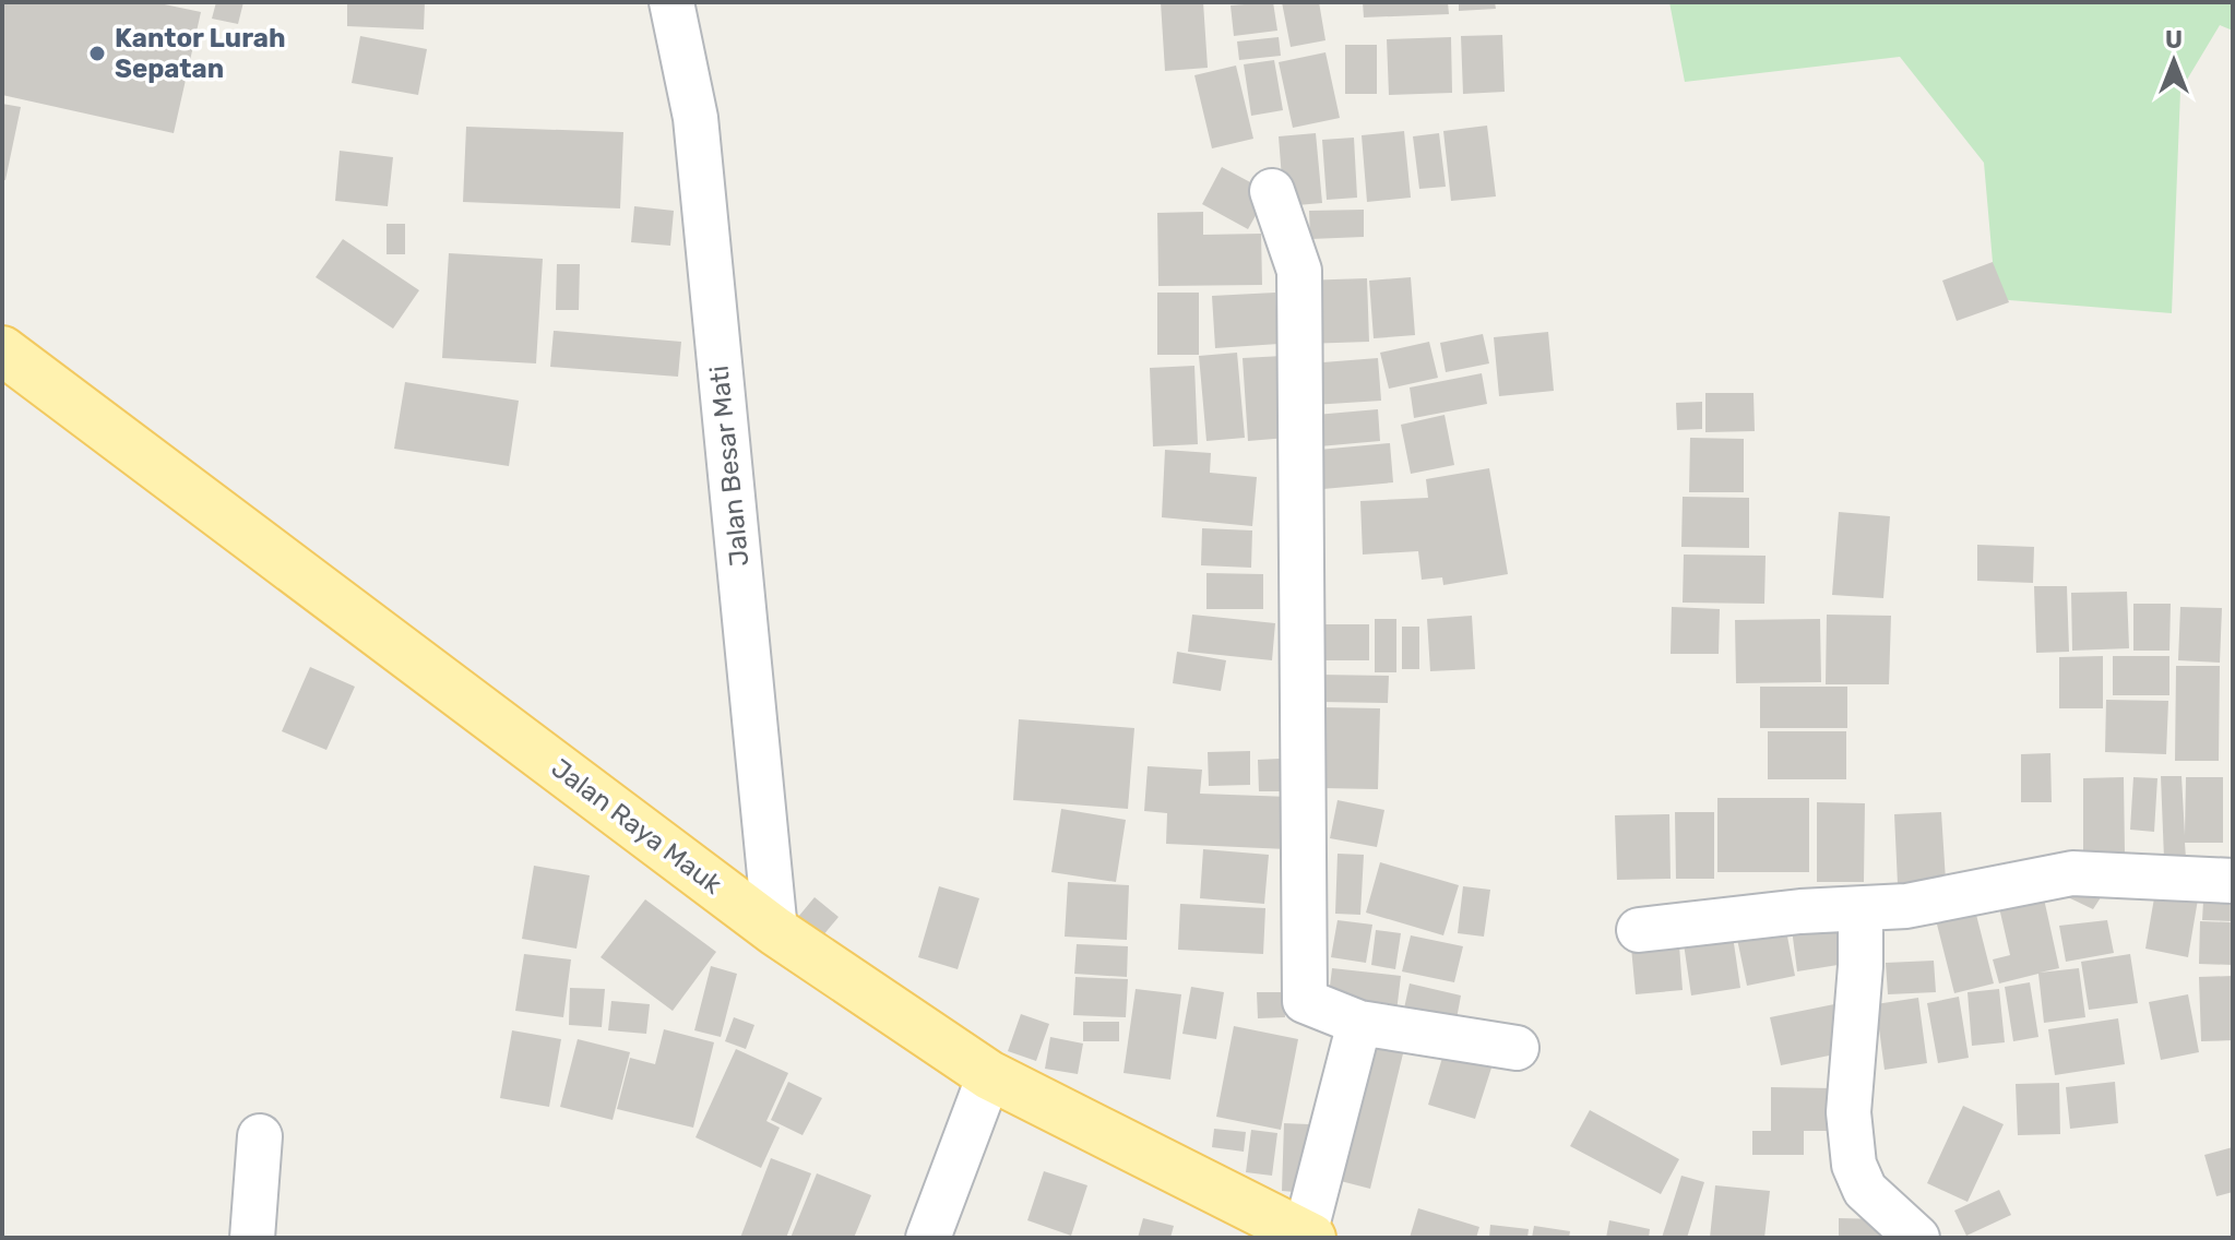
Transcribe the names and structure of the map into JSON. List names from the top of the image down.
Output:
{
  "streets": {
    "main road": ["Jalan Raya Mauk"],
    "street": ["Jalan Besar Mati"]
  },
  "crossings": [
    ["Jalan Besar Mati", "Jalan Raya Mauk"]
  ],
  "places": ["Kantor Lurah Sepatan"],
  "north": "top"
}
